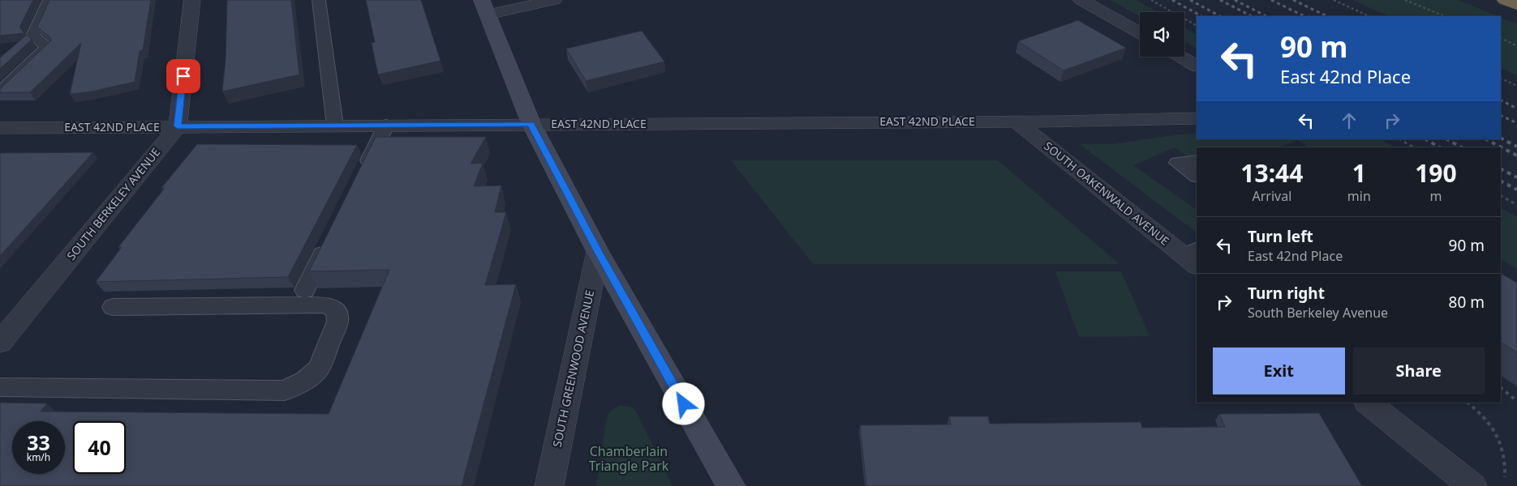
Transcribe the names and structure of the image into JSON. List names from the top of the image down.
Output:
{
  "streets": {
    "street": [
      "EAST 42ND PLACE",
      "SOUTH OAKENWALD AVENUE",
      "SOUTH BERKELEY AVENUE",
      "SOUTH GREENWOOD AVENUE"
    ]
  },
  "crossings": [
    ["EAST 42ND PLACE", "SOUTH OAKENWALD AVENUE"],
    ["EAST 42ND PLACE", "SOUTH BERKELEY AVENUE"]
  ],
  "parks": ["Chamberlain Triangle Park"],
  "page": {
    "turn": ["90 m", "East 42nd Place"],
    "eta": [
      "13:44",
      "Arrival",
      "1",
      "min",
      "190",
      "m"
    ],
    "list": [
      {
        "name": "Turn left",
        "note": "East 42nd Place",
        "value": "90 m"
      },
      {
        "name": "Turn right",
        "note": "South Berkeley Avenue",
        "value": "80 m"
      }
    ],
    "buttons": ["Exit", "Share"],
    "speed": "33 km/h",
    "limit": "40"
  }
}
